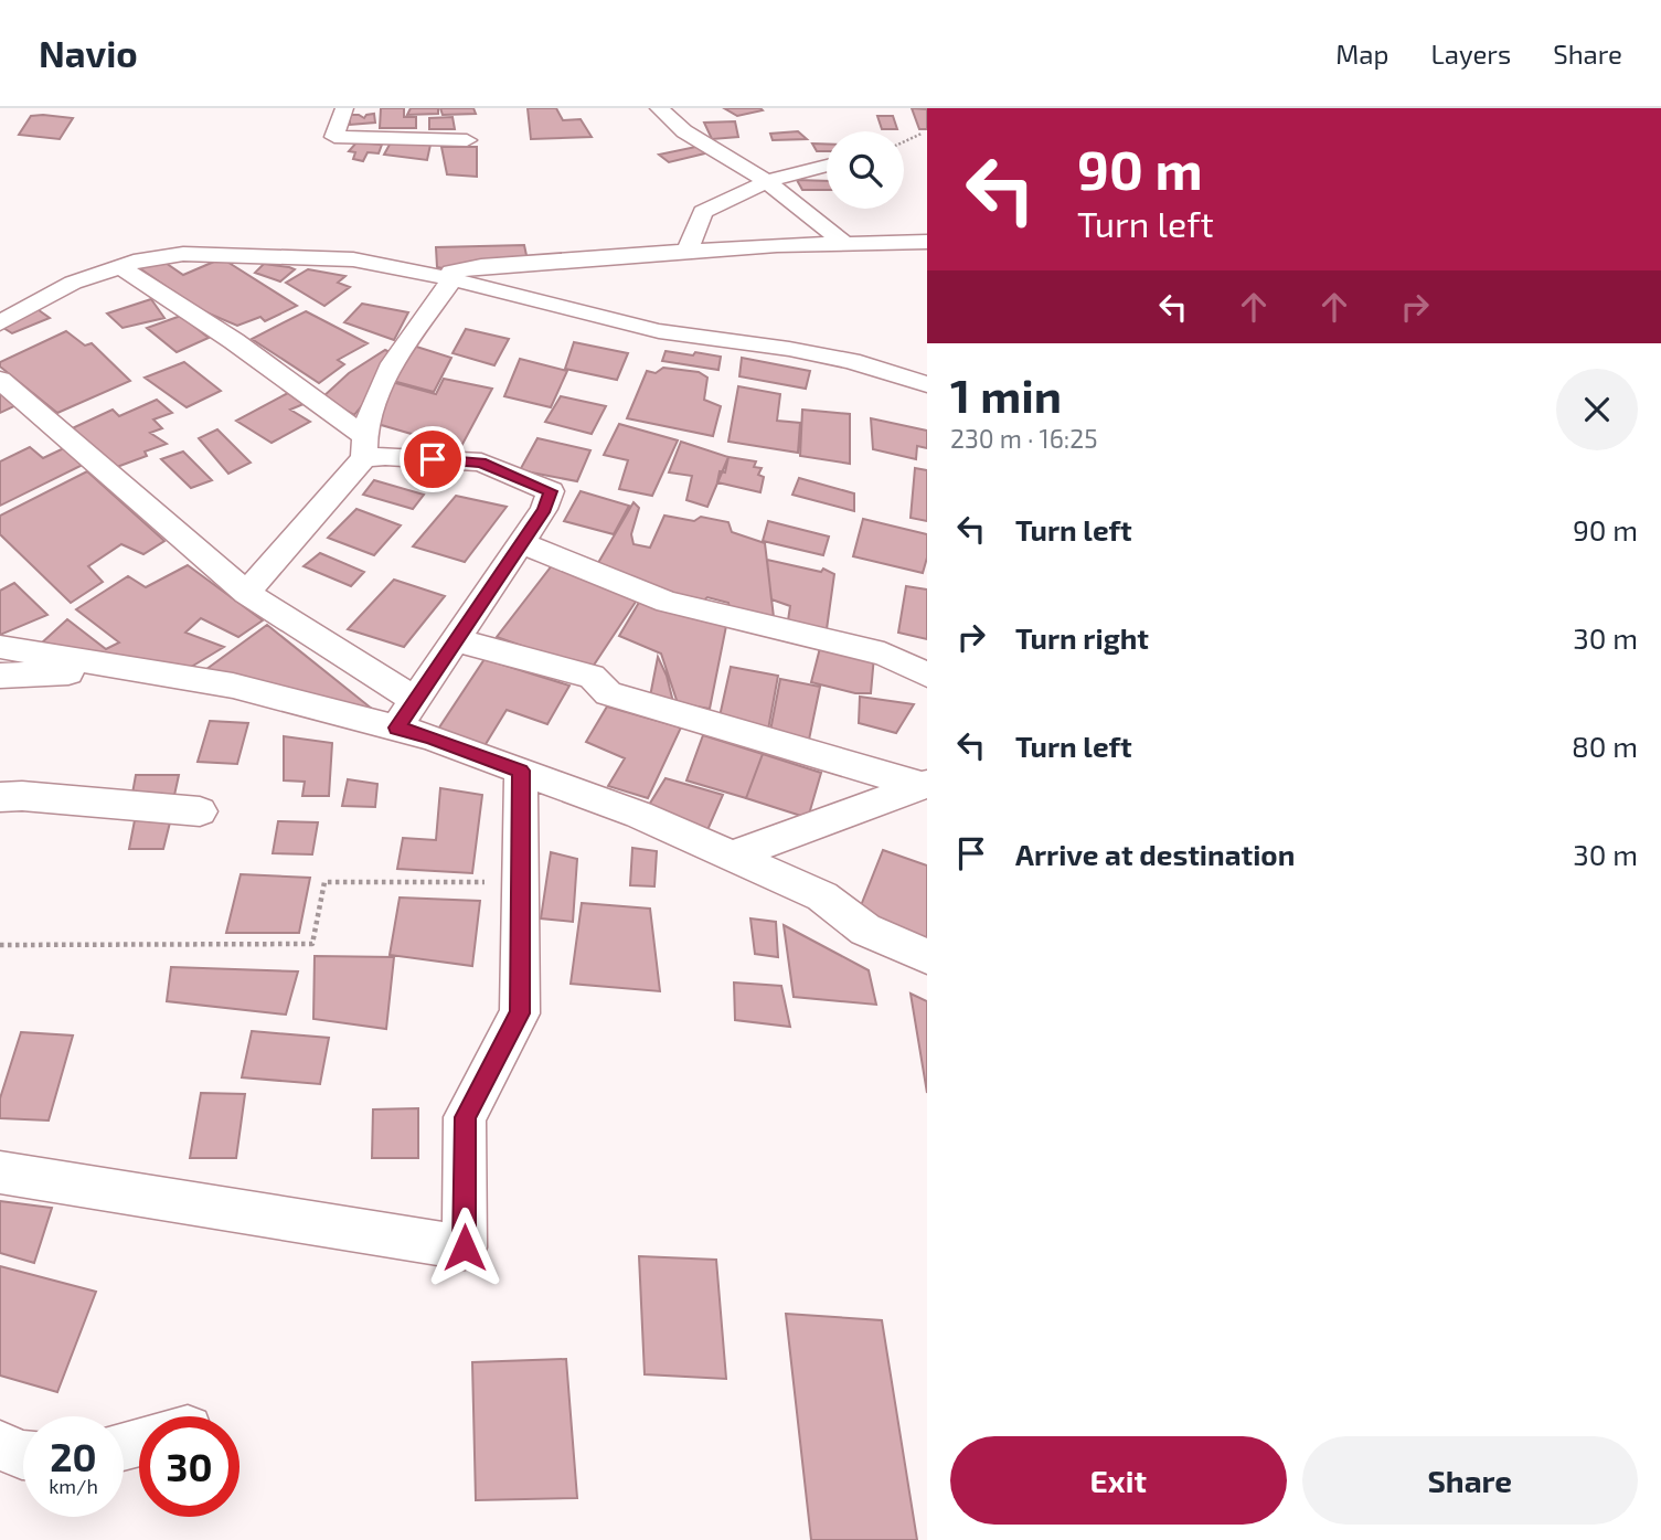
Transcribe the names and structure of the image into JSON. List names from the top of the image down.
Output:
{
  "page": {
    "header": "Navio",
    "nav": ["Map", "Layers", "Share"],
    "turn": ["90 m", "Turn left"],
    "heading": ["1 min", "230 m · 16:25"],
    "list": [
      {
        "name": "Turn left",
        "value": "90 m"
      },
      {
        "name": "Turn right",
        "value": "30 m"
      },
      {
        "name": "Turn left",
        "value": "80 m"
      },
      {
        "name": "Arrive at destination",
        "value": "30 m"
      }
    ],
    "speed": "20 km/h",
    "limit": "30",
    "buttons": ["Exit", "Share"]
  }
}
